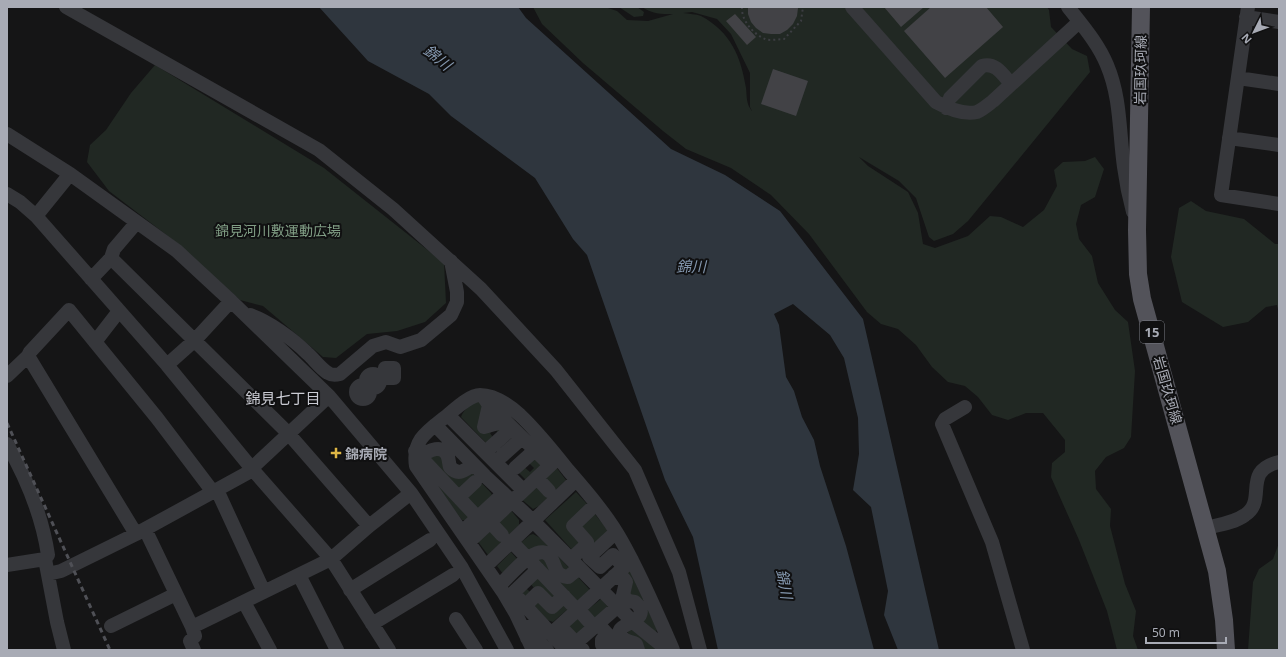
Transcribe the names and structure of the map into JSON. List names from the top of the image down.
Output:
{
  "streets": {
    "main road": ["岩国玖珂線", "15"]
  },
  "districts": ["錦見七丁目"],
  "water": ["錦川"],
  "parks": ["錦見河川敷運動広場"],
  "places": {
    "health": ["錦病院"]
  },
  "scale_bar": "50 m",
  "north": "bottom left"
}
